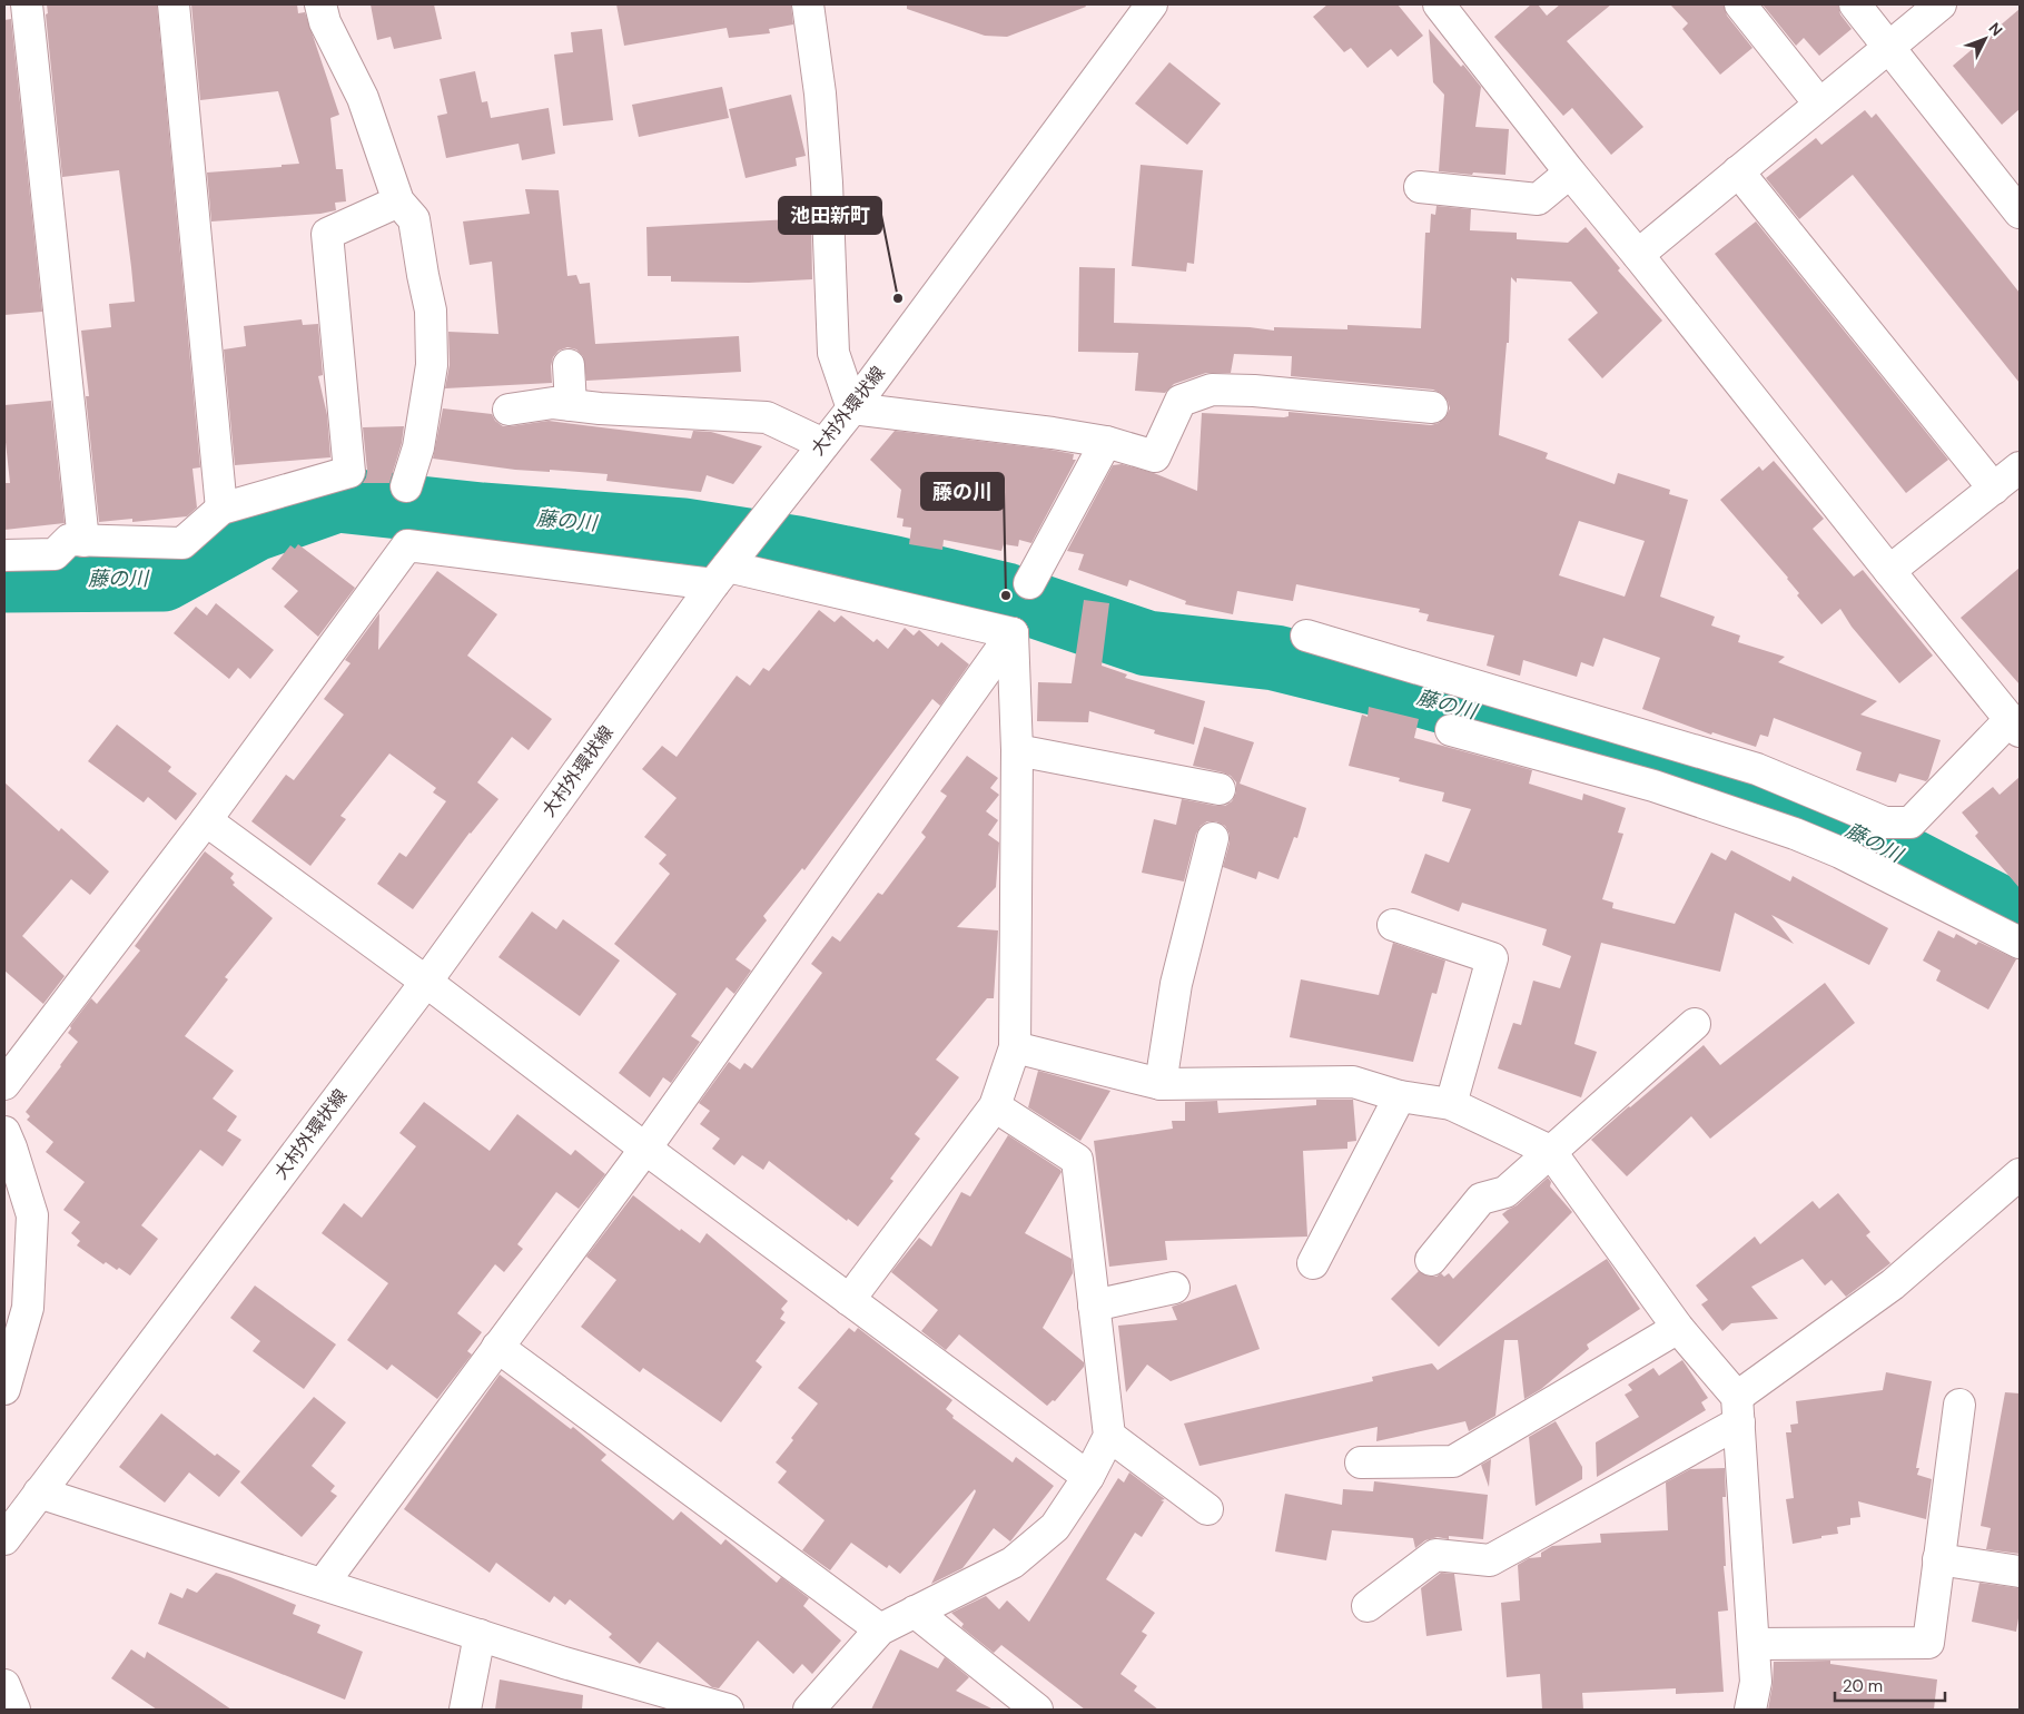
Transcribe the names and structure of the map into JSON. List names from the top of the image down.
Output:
{
  "streets": {
    "street": ["大村外環状線"]
  },
  "water": ["藤の川"],
  "places": ["池田新町", "藤の川"],
  "scale_bar": "20 m",
  "north": "top right"
}
